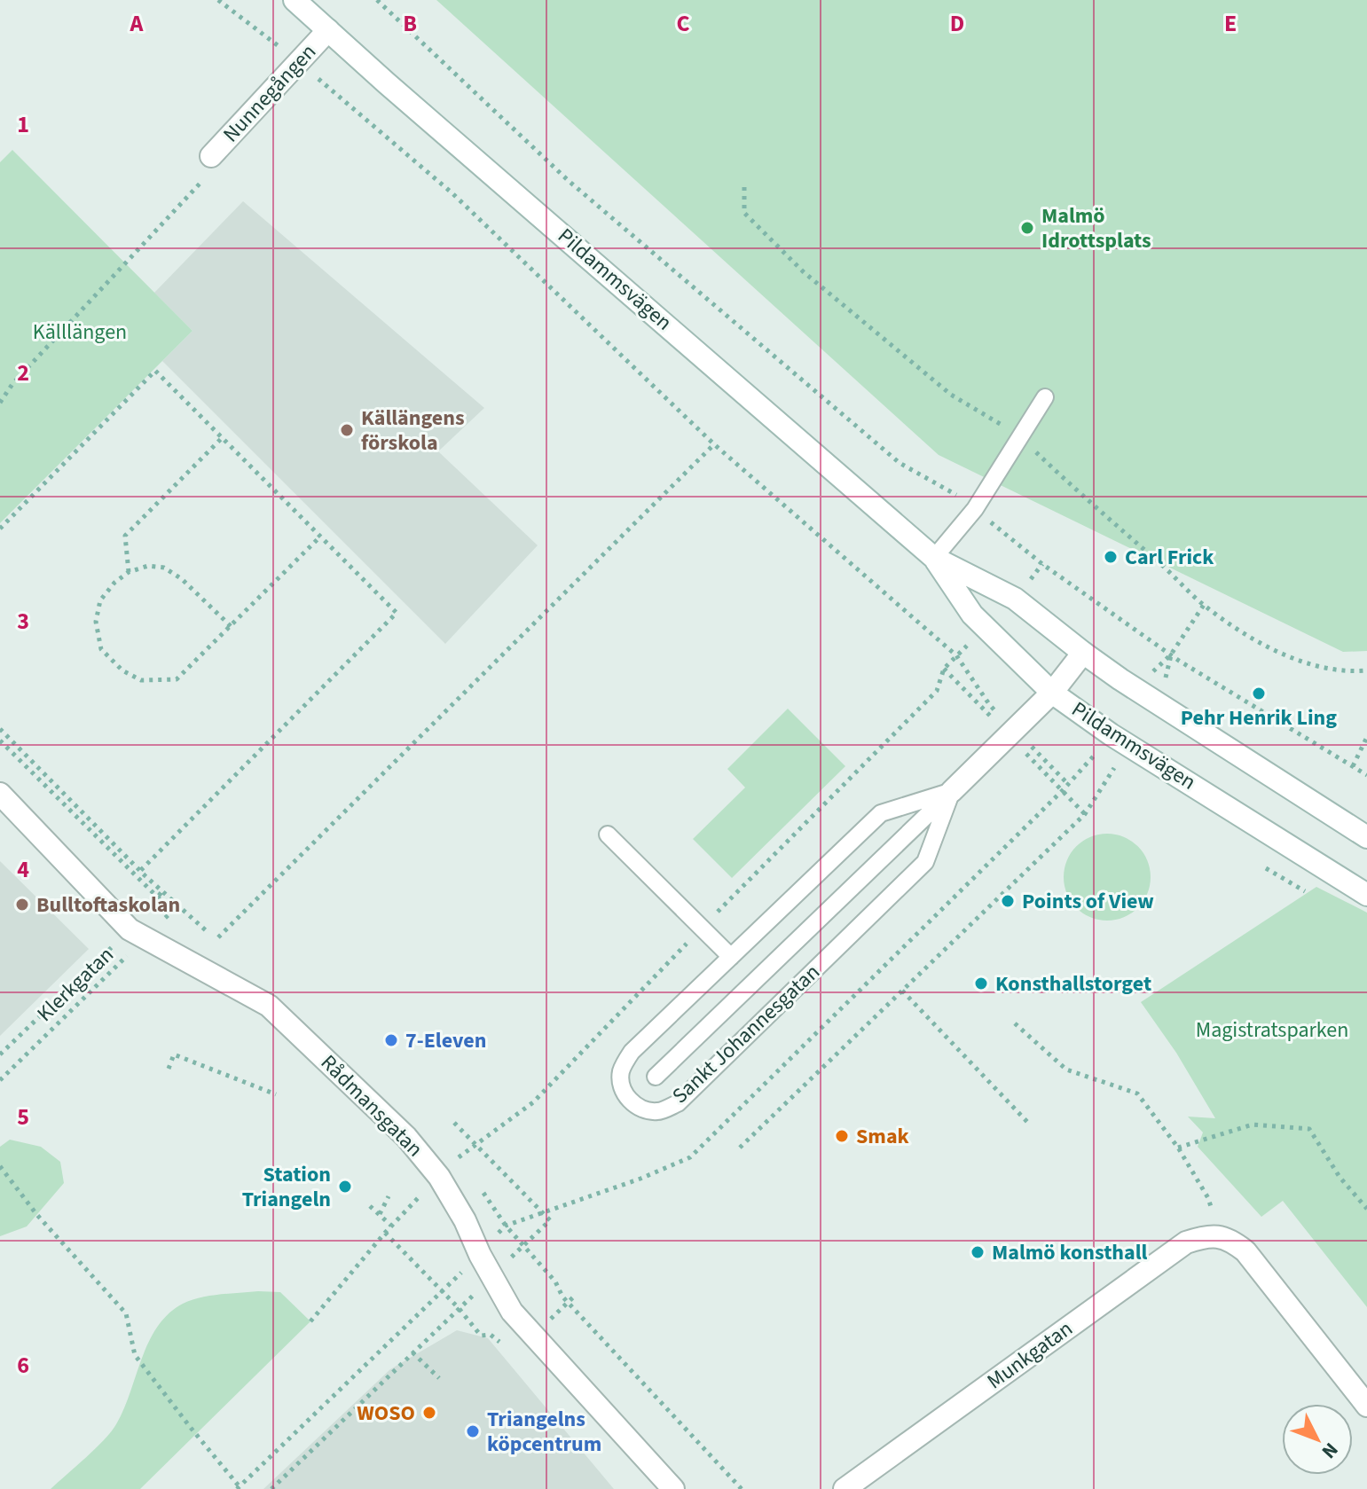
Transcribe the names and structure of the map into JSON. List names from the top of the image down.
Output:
{
  "streets": {
    "street": [
      "Nunnegången",
      "Pildammsvägen",
      "Sankt Johannesgatan",
      "Rådmansgatan",
      "Munkgatan"
    ],
    "path": ["Klerkgatan"]
  },
  "crossings": [
    ["Nunnegången", "Pildammsvägen"],
    ["Pildammsvägen", "Sankt Johannesgatan"],
    ["Klerkgatan", "Rådmansgatan"]
  ],
  "parks": ["Källlängen", "Magistratsparken"],
  "places": [
    "Malmö Idrottsplats",
    "Källängens förskola",
    "Carl Frick",
    "Pehr Henrik Ling",
    "Points of View",
    "Bulltoftaskolan",
    "Konsthallstorget",
    "7-Eleven",
    "Smak",
    "Station Triangeln",
    "Malmö konsthall",
    "WOSO",
    "Triangelns köpcentrum"
  ],
  "north": "bottom right",
  "grid": {
    "columns": [
      "A",
      "B",
      "C",
      "D",
      "E"
    ],
    "rows": [
      "1",
      "2",
      "3",
      "4",
      "5",
      "6"
    ]
  }
}
